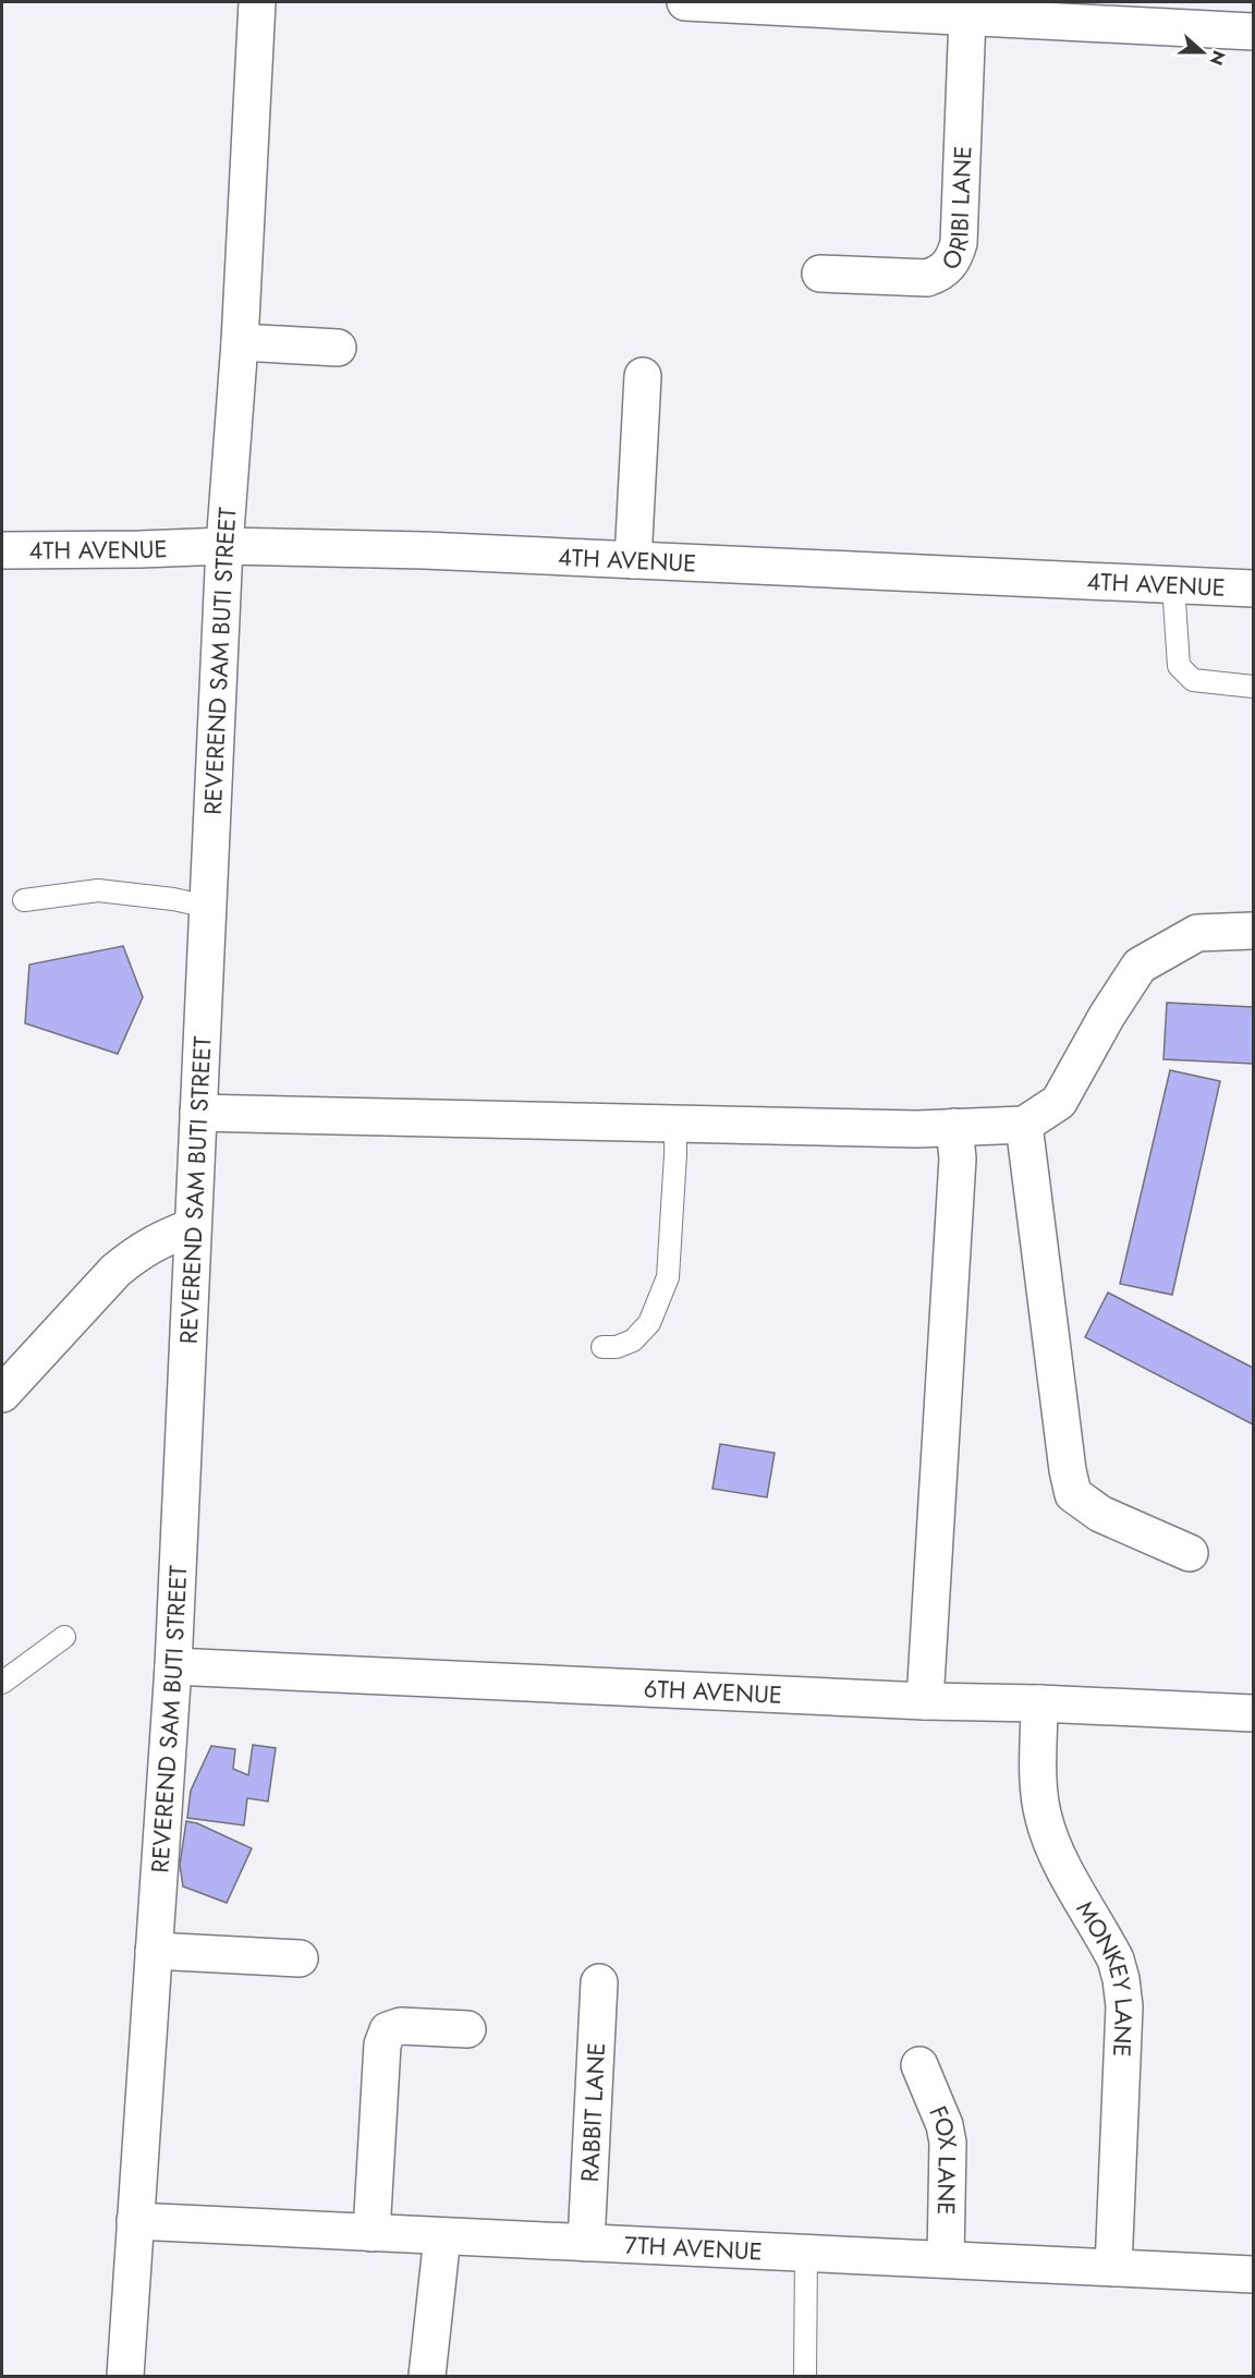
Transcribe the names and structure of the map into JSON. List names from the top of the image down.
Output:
{
  "streets": {
    "street": [
      "ORIBI LANE",
      "4TH AVENUE",
      "REVEREND SAM BUTI STREET",
      "6TH AVENUE",
      "MONKEY LANE",
      "RABBIT LANE",
      "FOX LANE",
      "7TH AVENUE"
    ]
  },
  "crossings": [
    ["4TH AVENUE", "REVEREND SAM BUTI STREET"],
    ["REVEREND SAM BUTI STREET", "6TH AVENUE"],
    ["REVEREND SAM BUTI STREET", "7TH AVENUE"],
    ["6TH AVENUE", "MONKEY LANE"],
    ["MONKEY LANE", "7TH AVENUE"],
    ["RABBIT LANE", "7TH AVENUE"],
    ["FOX LANE", "7TH AVENUE"]
  ],
  "north": "right"
}
